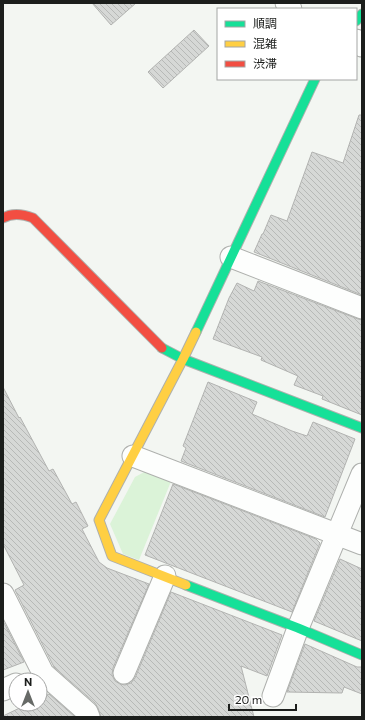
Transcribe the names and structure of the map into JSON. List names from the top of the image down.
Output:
{
  "legend": ["順調", "混雑", "渋滞"],
  "scale_bar": "20 m",
  "north": "top"
}
